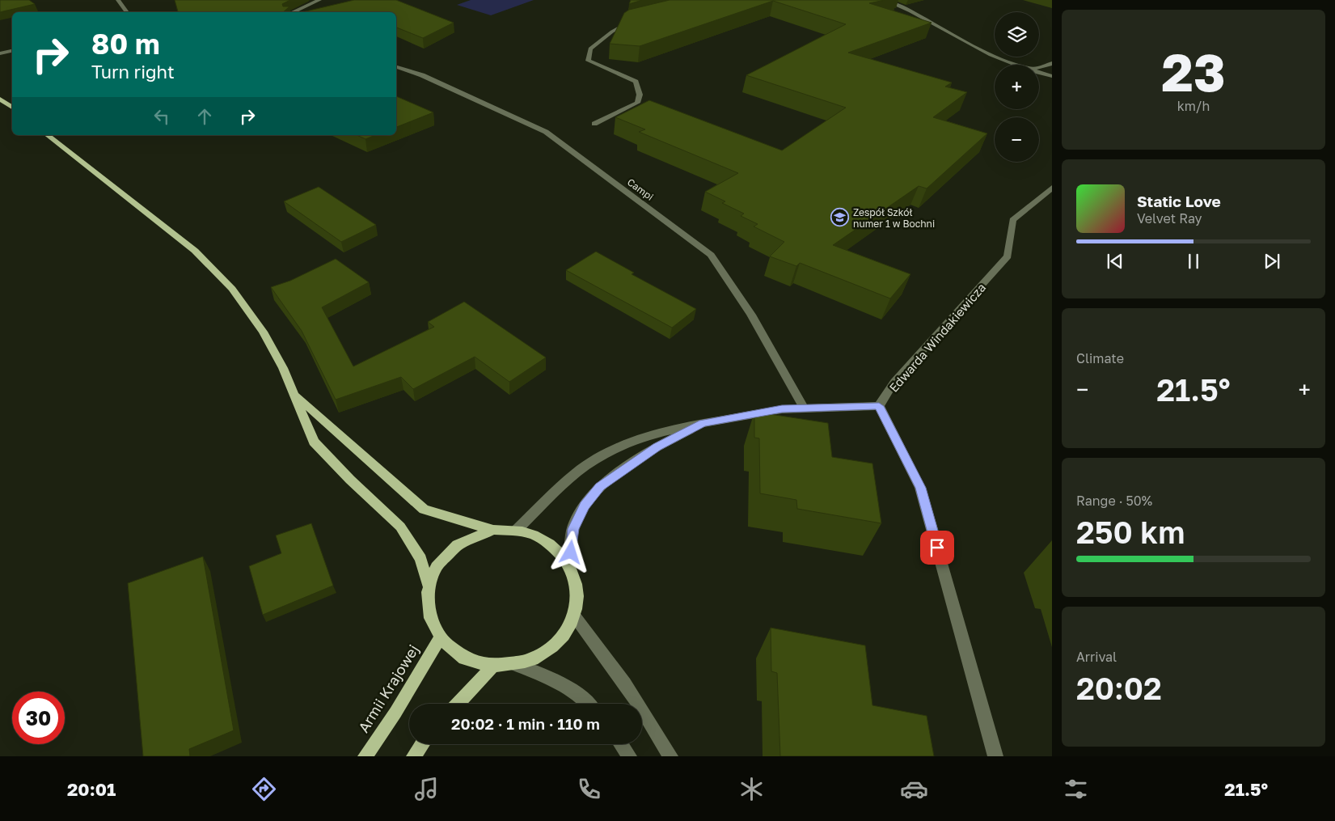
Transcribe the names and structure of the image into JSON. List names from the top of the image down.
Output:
{
  "streets": {
    "main road": ["Armii Krajowej"],
    "street": ["Campi", "Edwarda Windakiewicza"]
  },
  "places": {
    "school or university": ["Zespół Szkół numer 1 w Bochni"]
  },
  "page": {
    "tile": [
      ["23", "km/h"],
      "Climate",
      ["Range · 50%", "250 km"],
      ["Arrival", "20:02"]
    ],
    "map_buttons": ["+", "−"],
    "turn": ["80 m", "Turn right"],
    "song": ["Static Love", "Velvet Ray"],
    "heat": ["−", "21.5°", "+"],
    "limit": "30",
    "trip": "20:02 · 1 min · 110 m",
    "tabs": ["20:01", "21.5°"]
  }
}
